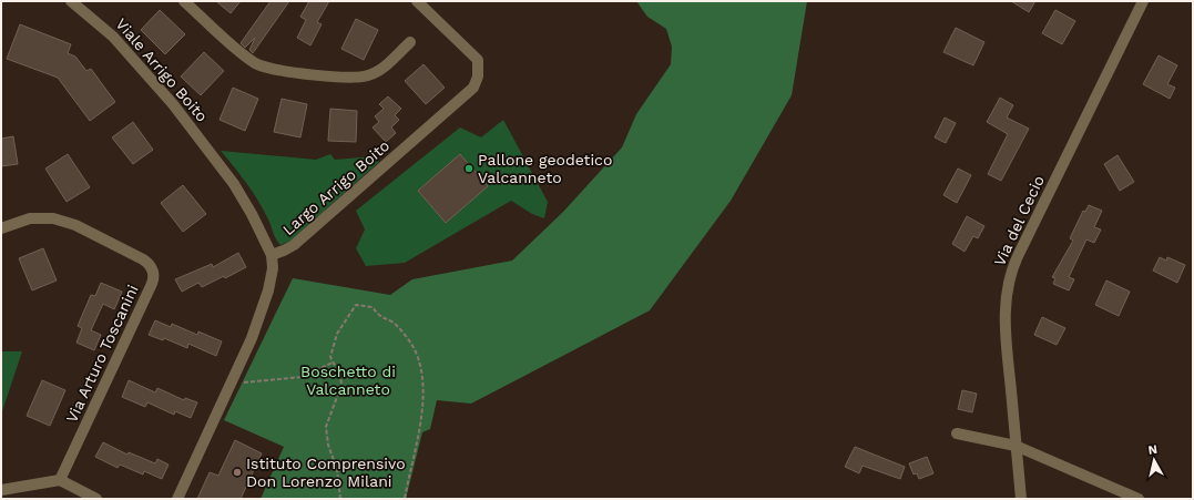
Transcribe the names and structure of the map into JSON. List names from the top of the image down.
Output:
{
  "streets": {
    "street": [
      "Viale Arrigo Boito",
      "Largo Arrigo Boito",
      "Via del Cecio",
      "Via Arturo Toscanini"
    ]
  },
  "crossings": [
    ["Viale Arrigo Boito", "Largo Arrigo Boito"]
  ],
  "parks": ["Boschetto di Valcanneto"],
  "places": ["Pallone geodetico Valcanneto", "Istituto Comprensivo Don Lorenzo Milani"],
  "north": "top"
}
